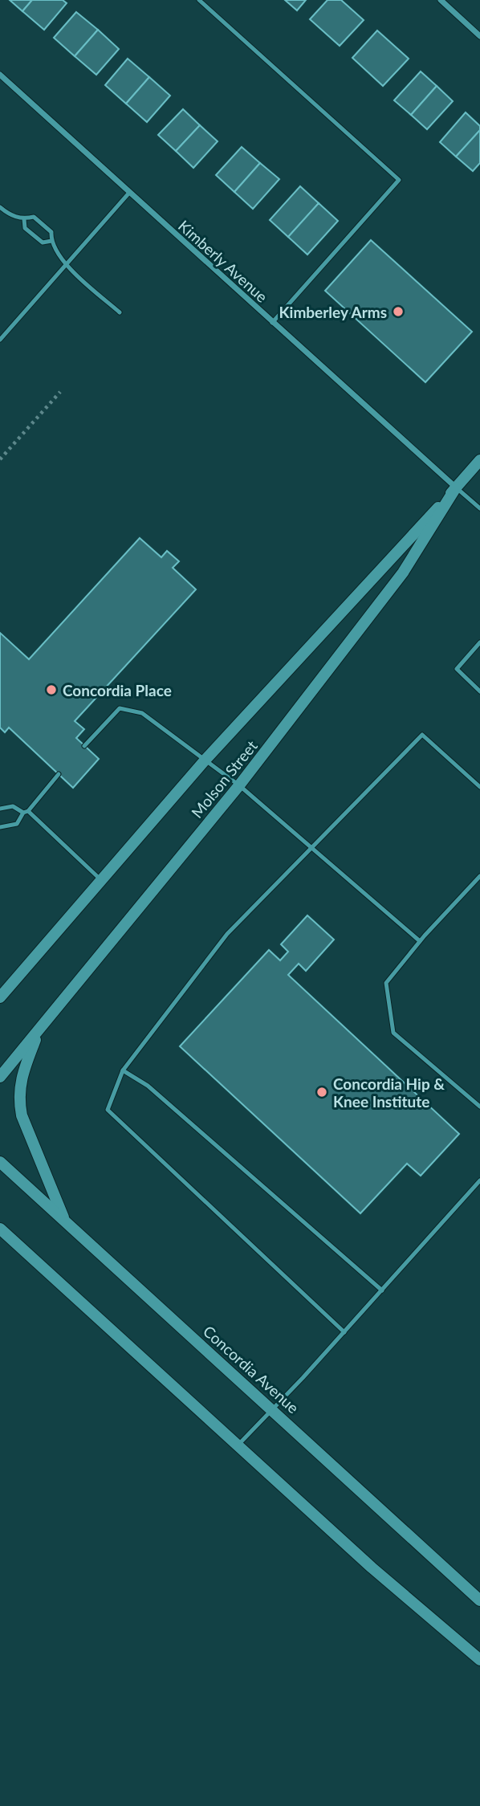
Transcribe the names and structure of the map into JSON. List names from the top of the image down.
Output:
{
  "streets": {
    "main road": ["Molson Street", "Concordia Avenue"],
    "street": ["Kimberly Avenue"]
  },
  "crossings": [
    ["Kimberly Avenue", "Molson Street"]
  ],
  "places": ["Kimberley Arms", "Concordia Place", "Concordia Hip & Knee Institute"]
}
